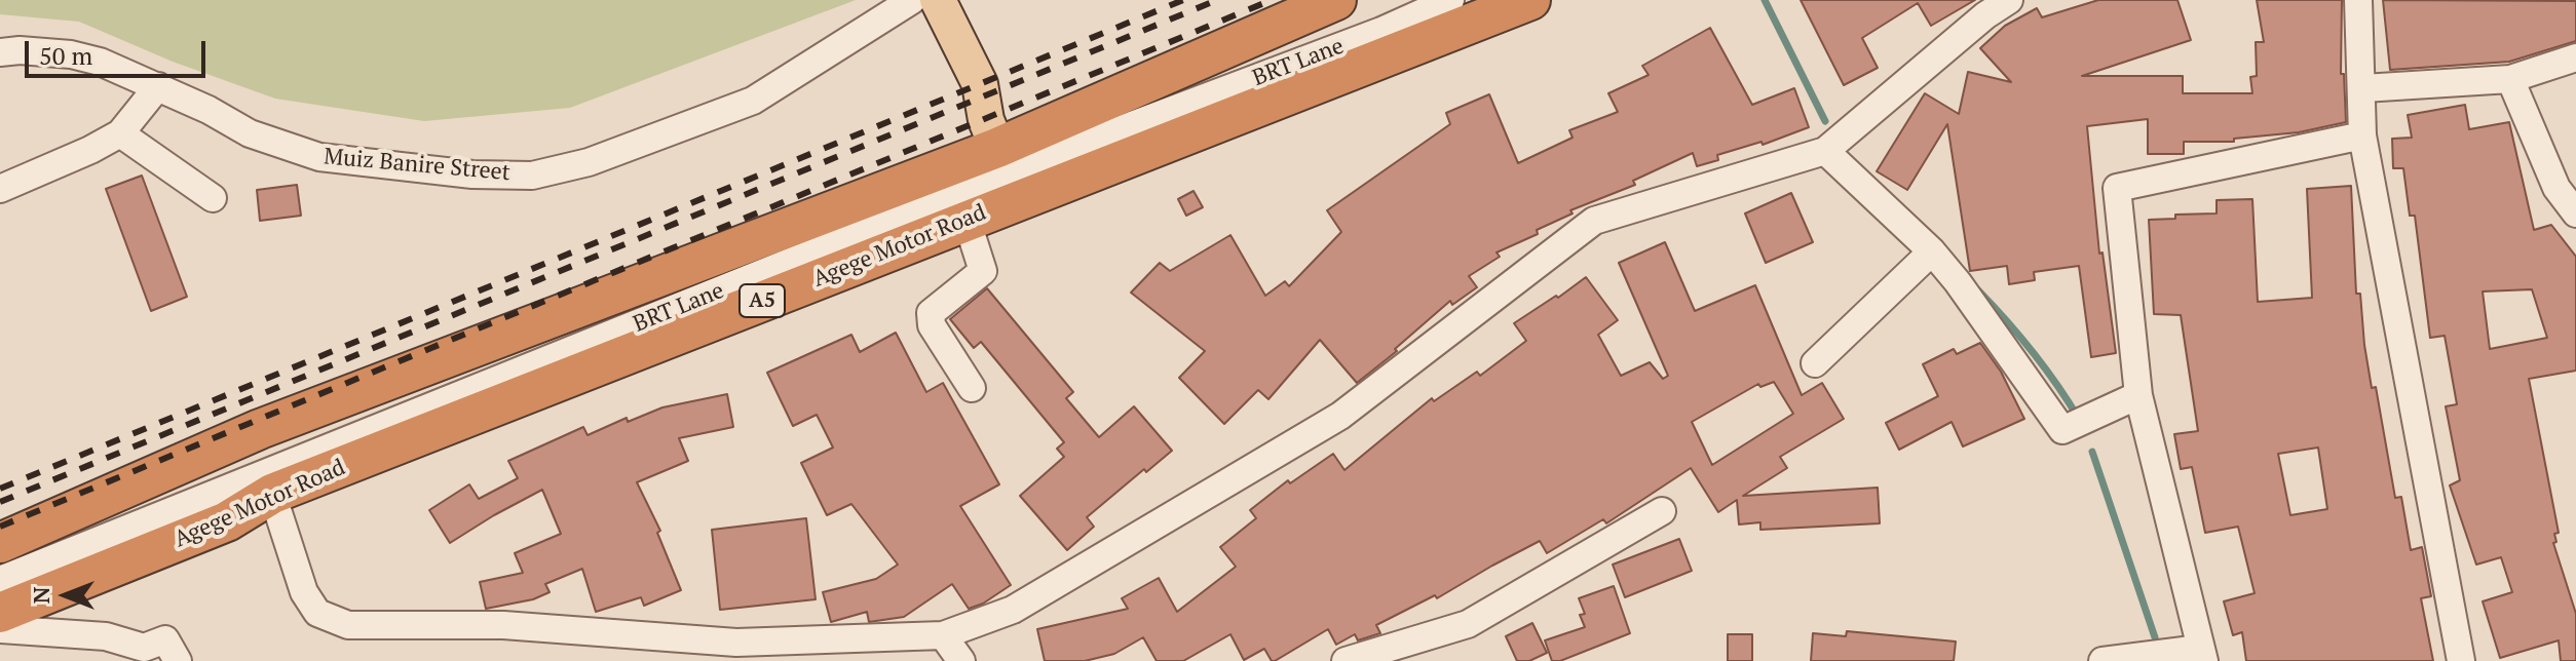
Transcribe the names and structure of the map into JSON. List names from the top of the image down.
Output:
{
  "streets": {
    "highway": ["Agege Motor Road", "A5"],
    "street": ["BRT Lane", "Muiz Banire Street"]
  },
  "scale_bar": "50 m",
  "north": "left"
}
